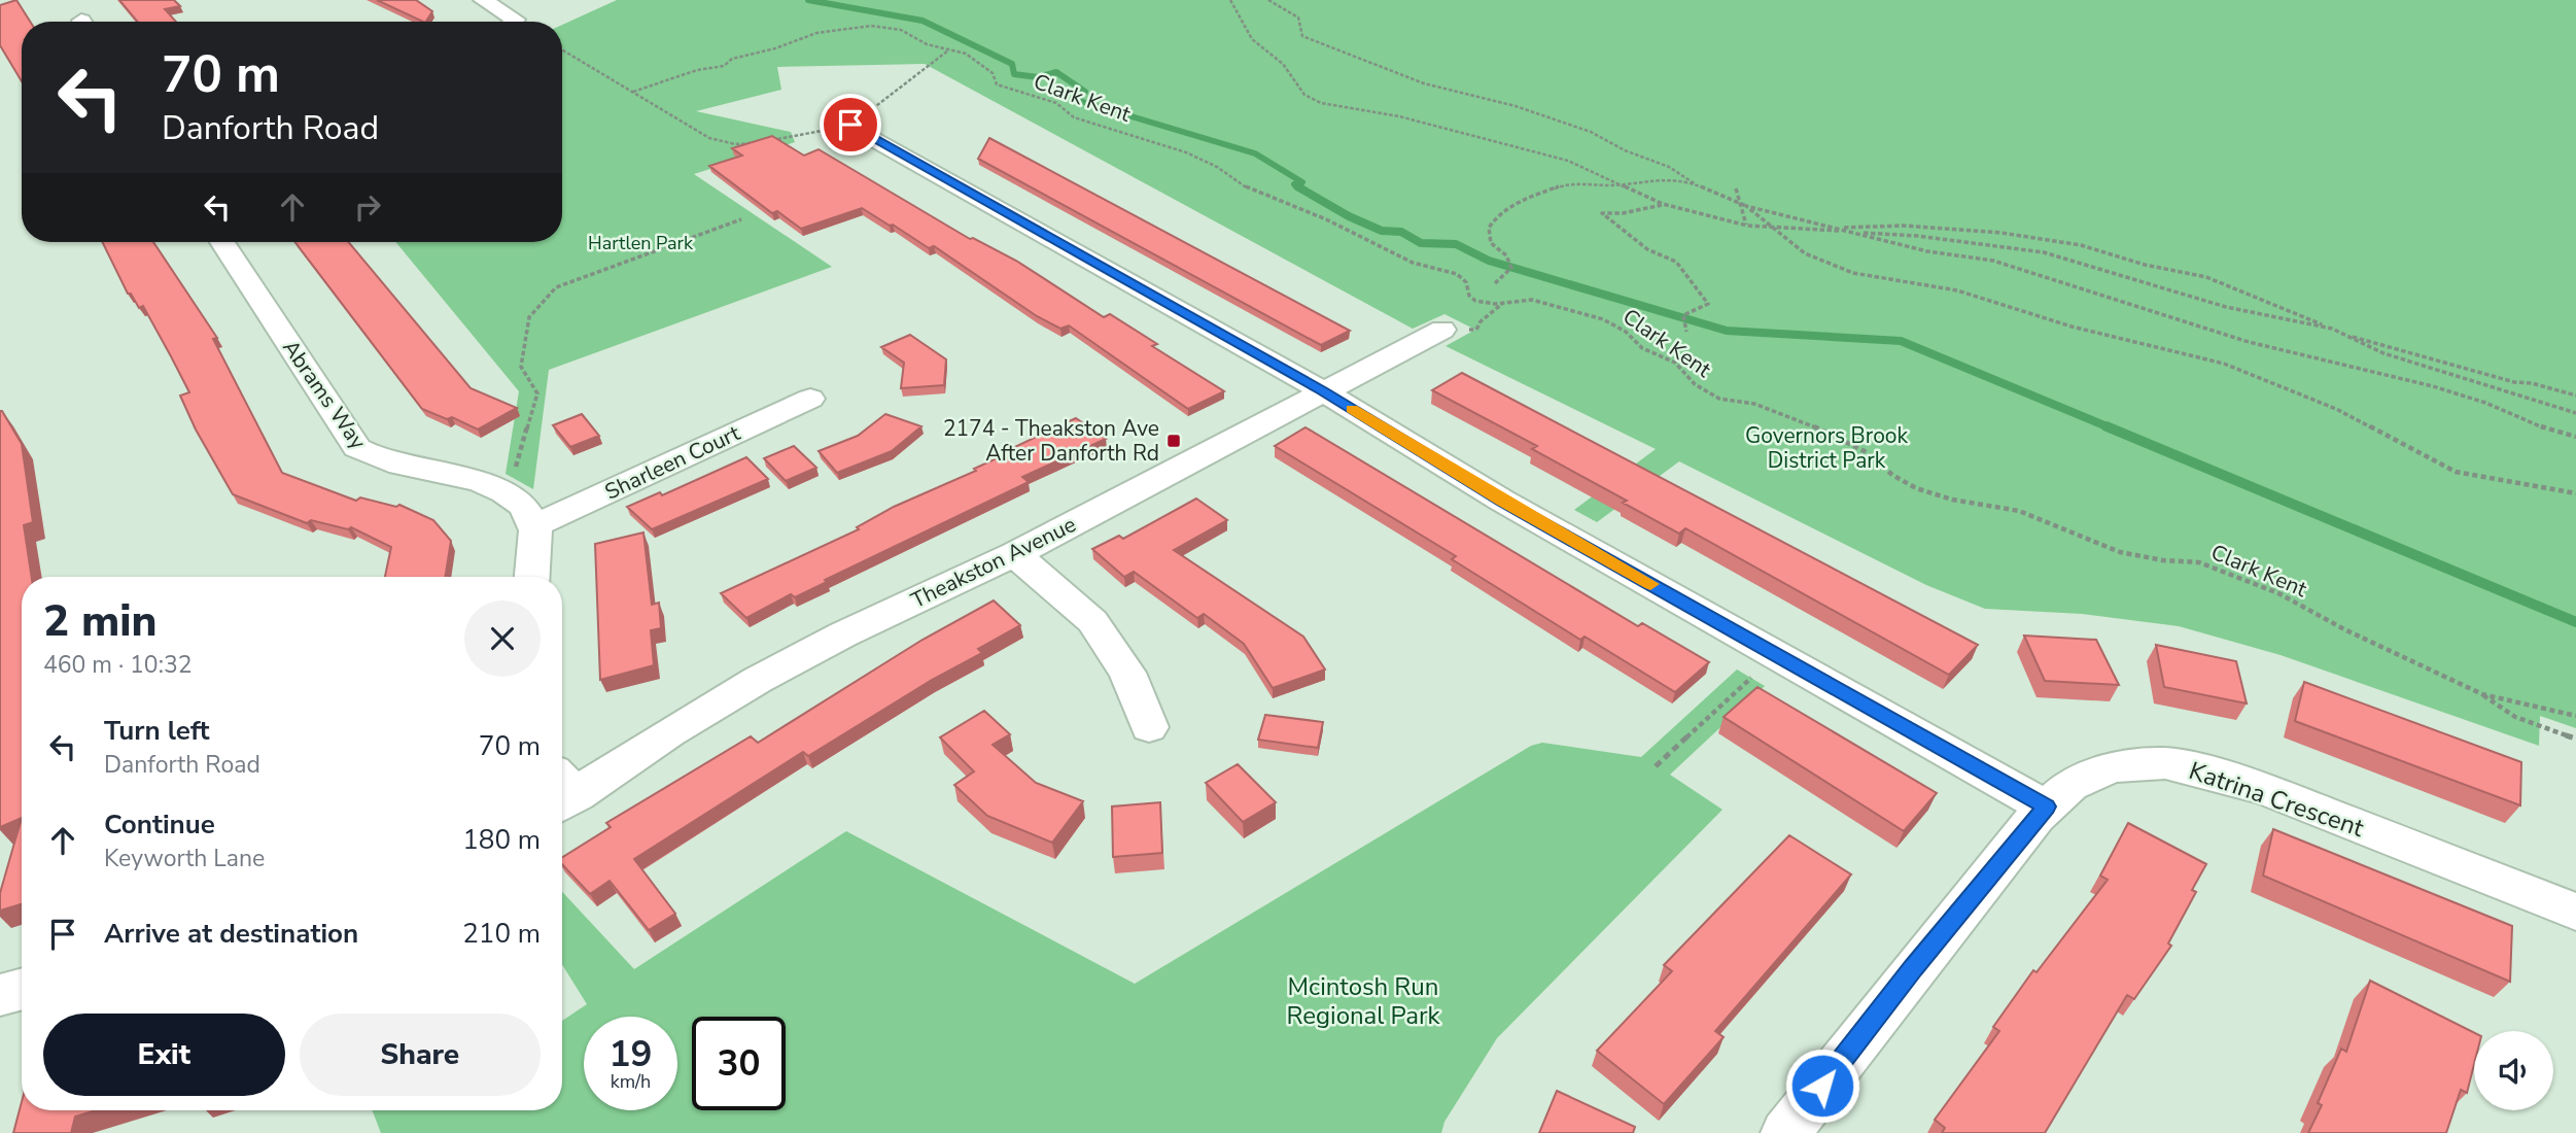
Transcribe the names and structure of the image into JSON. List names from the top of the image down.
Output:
{
  "streets": {
    "street": [
      "Abrams Way",
      "Sharleen Court",
      "Theakston Avenue",
      "Katrina Crescent"
    ],
    "path": ["Clark Kent"]
  },
  "parks": ["Hartlen Park", "Governors Brook District Park", "Mcintosh Run Regional Park"],
  "places": {
    "transit": ["2174 - Theakston Ave After Danforth Rd"]
  },
  "page": {
    "turn": ["70 m", "Danforth Road"],
    "heading": ["2 min", "460 m · 10:32"],
    "list": [
      {
        "name": "Turn left",
        "note": "Danforth Road",
        "value": "70 m"
      },
      {
        "name": "Continue",
        "note": "Keyworth Lane",
        "value": "180 m"
      },
      {
        "name": "Arrive at destination",
        "value": "210 m"
      }
    ],
    "buttons": ["Exit", "Share"],
    "speed": "19 km/h",
    "limit": "30"
  }
}
